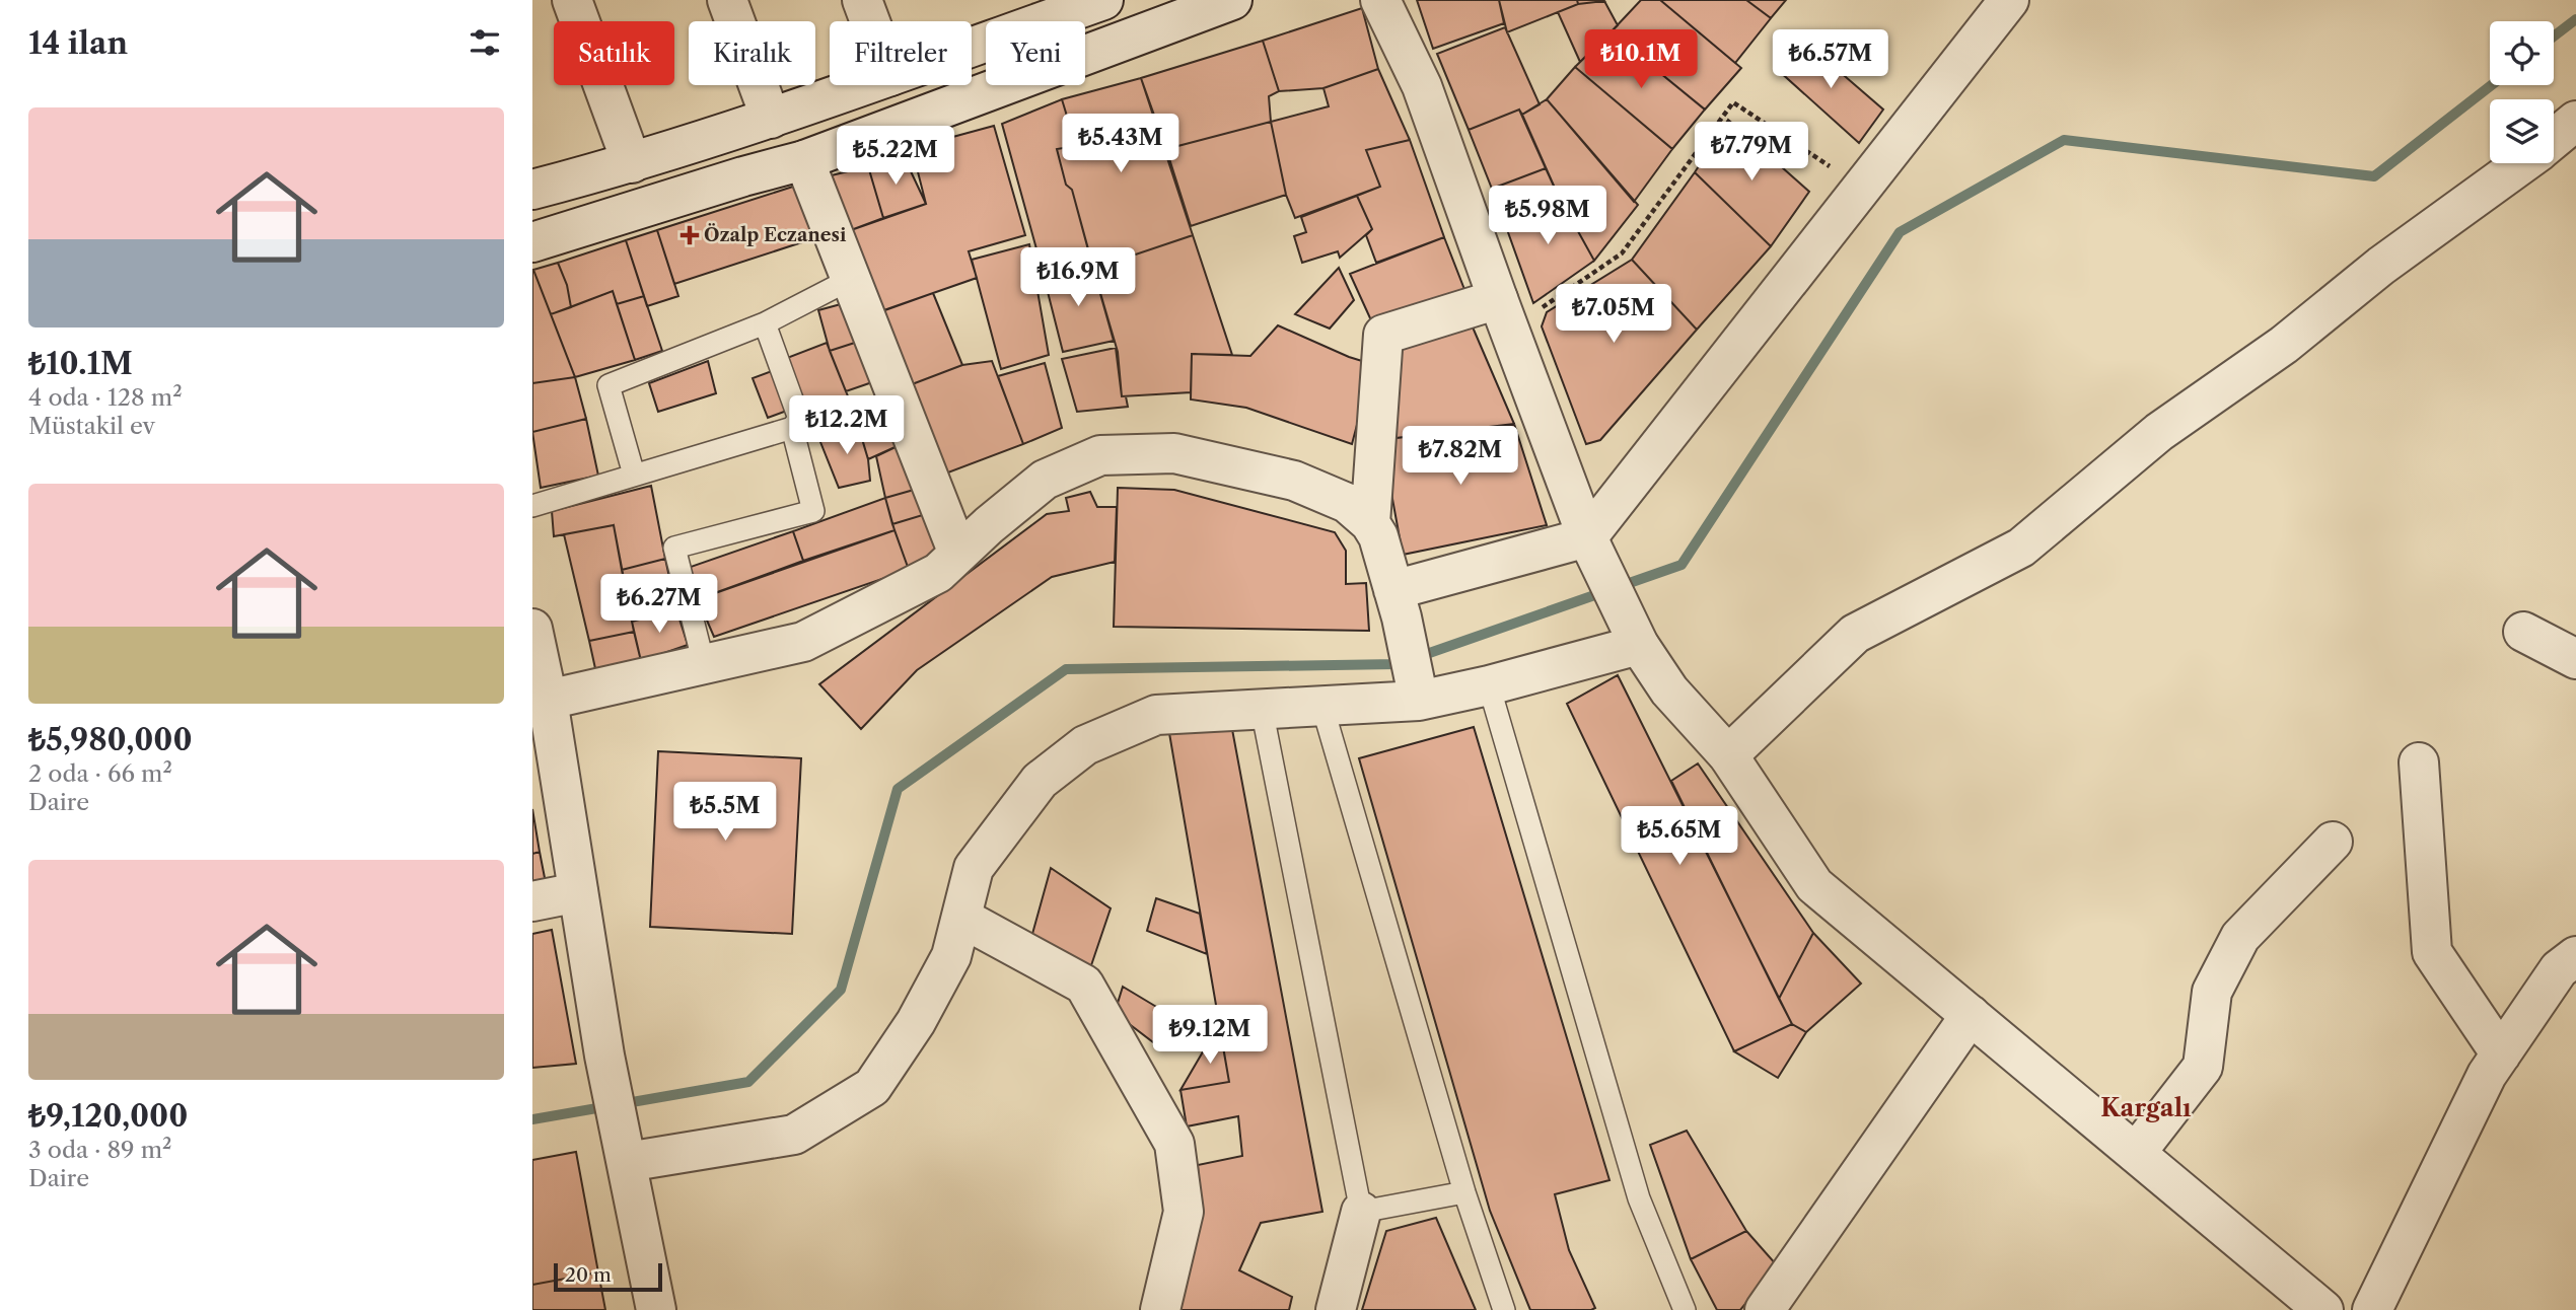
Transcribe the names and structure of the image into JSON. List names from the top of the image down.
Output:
{
  "districts": ["Kargalı"],
  "places": {
    "health": ["Özalp Eczanesi"]
  },
  "scale_bar": "20 m",
  "page": {
    "heading": "14 ilan",
    "chip": [
      "Satılık",
      "Kiralık",
      "Filtreler",
      "Yeni"
    ],
    "price": [
      "₺10.1M",
      "₺6.57M",
      "₺5.43M",
      "₺7.79M",
      "₺5.22M",
      "₺5.98M",
      "₺16.9M",
      "₺7.05M",
      "₺12.2M",
      "₺7.82M",
      "₺6.27M",
      "₺5.5M",
      "₺5.65M",
      "₺9.12M"
    ],
    "list": [
      {
        "name": "₺10.1M",
        "note": "4 oda · 128 m² · Müstakil ev"
      },
      {
        "name": "₺5,980,000",
        "note": "2 oda · 66 m² · Daire"
      },
      {
        "name": "₺9,120,000",
        "note": "3 oda · 89 m² · Daire"
      }
    ],
    "scale": "20 m"
  }
}
